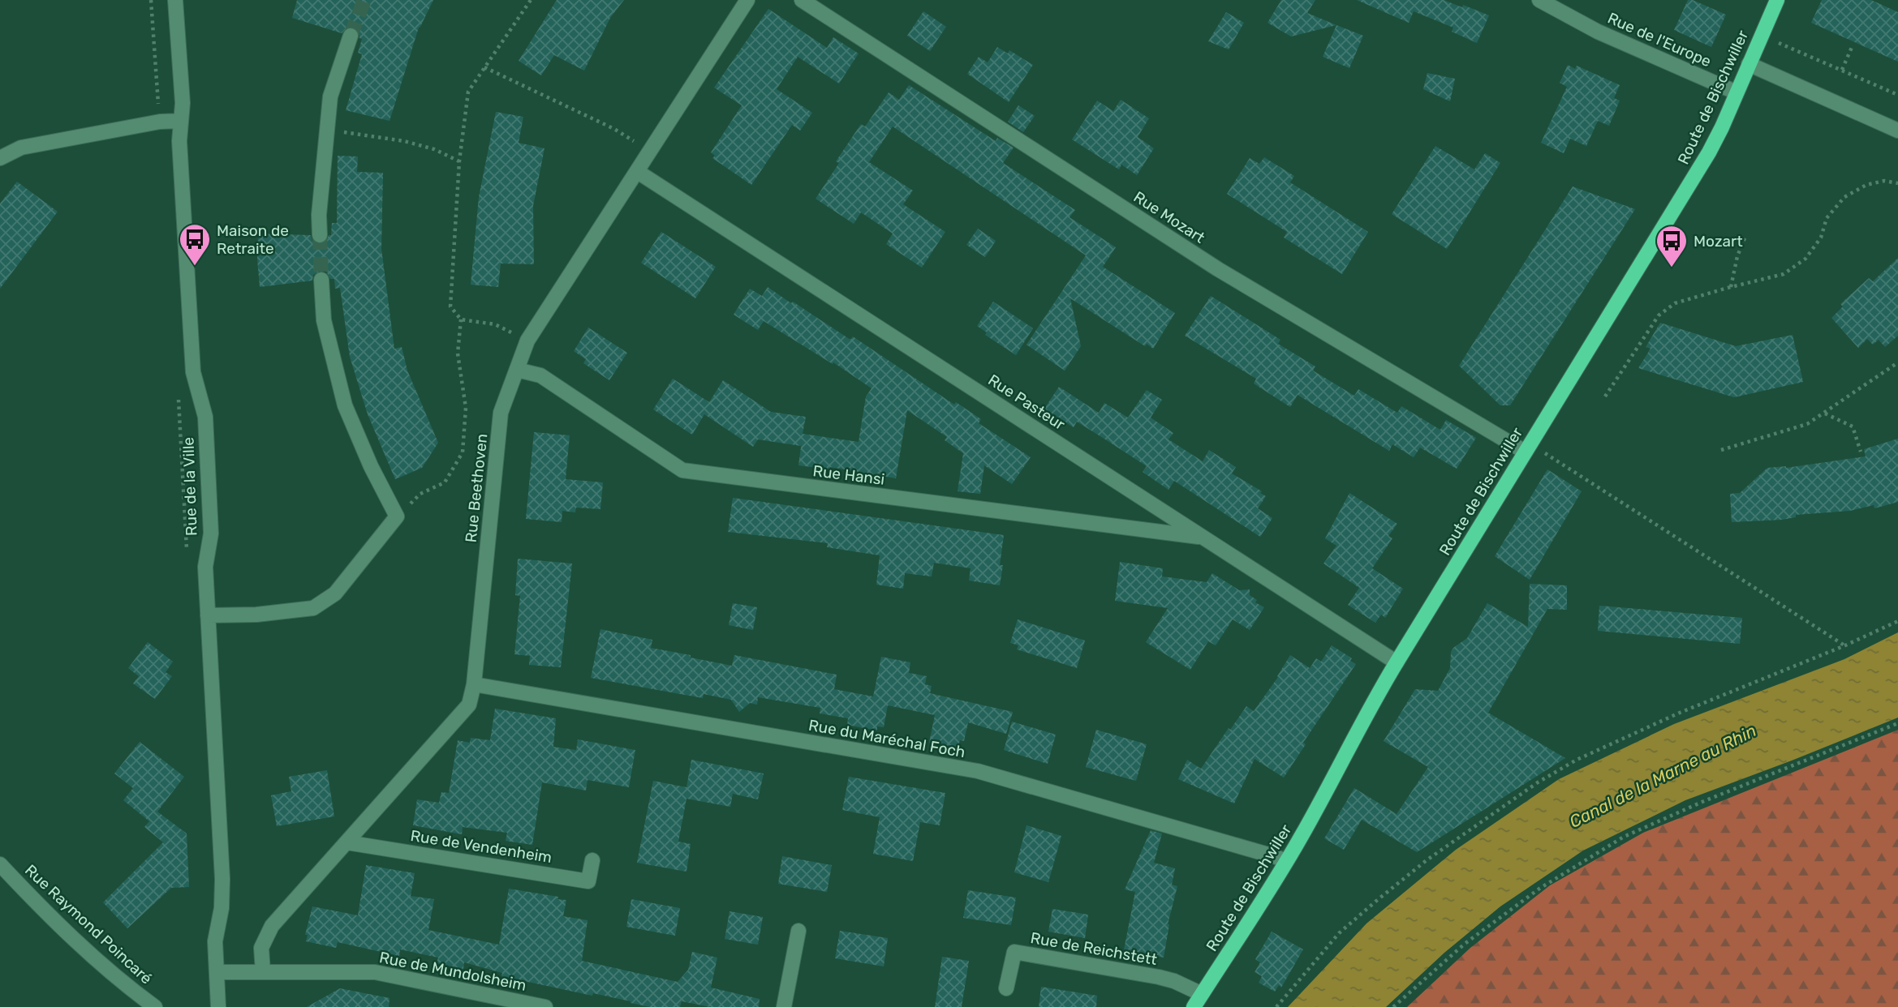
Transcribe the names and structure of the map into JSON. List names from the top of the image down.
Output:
{
  "streets": {
    "main road": ["Route de Bischwiller"],
    "street": [
      "Rue de l'Europe",
      "Rue Mozart",
      "Rue Pasteur",
      "Rue Hansi",
      "Rue de la Ville",
      "Rue Beethoven",
      "Rue du Maréchal Foch",
      "Rue de Vendenheim",
      "Rue Raymond Poincaré",
      "Rue de Reichstett",
      "Rue de Mundolsheim"
    ]
  },
  "crossings": [
    ["Rue de l'Europe", "Route de Bischwiller"],
    ["Route de Bischwiller", "Rue Mozart"],
    ["Route de Bischwiller", "Rue Pasteur"],
    ["Route de Bischwiller", "Rue du Maréchal Foch"],
    ["Route de Bischwiller", "Rue de Reichstett"],
    ["Rue Pasteur", "Rue Hansi"],
    ["Rue Pasteur", "Rue Beethoven"],
    ["Rue Hansi", "Rue Beethoven"],
    ["Rue de la Ville", "Rue de Mundolsheim"],
    ["Rue Beethoven", "Rue du Maréchal Foch"],
    ["Rue Beethoven", "Rue de Vendenheim"],
    ["Rue Beethoven", "Rue de Mundolsheim"]
  ],
  "water": ["Canal de la Marne au Rhin"],
  "places": {
    "bus stop": ["Maison de Retraite", "Mozart"]
  }
}
